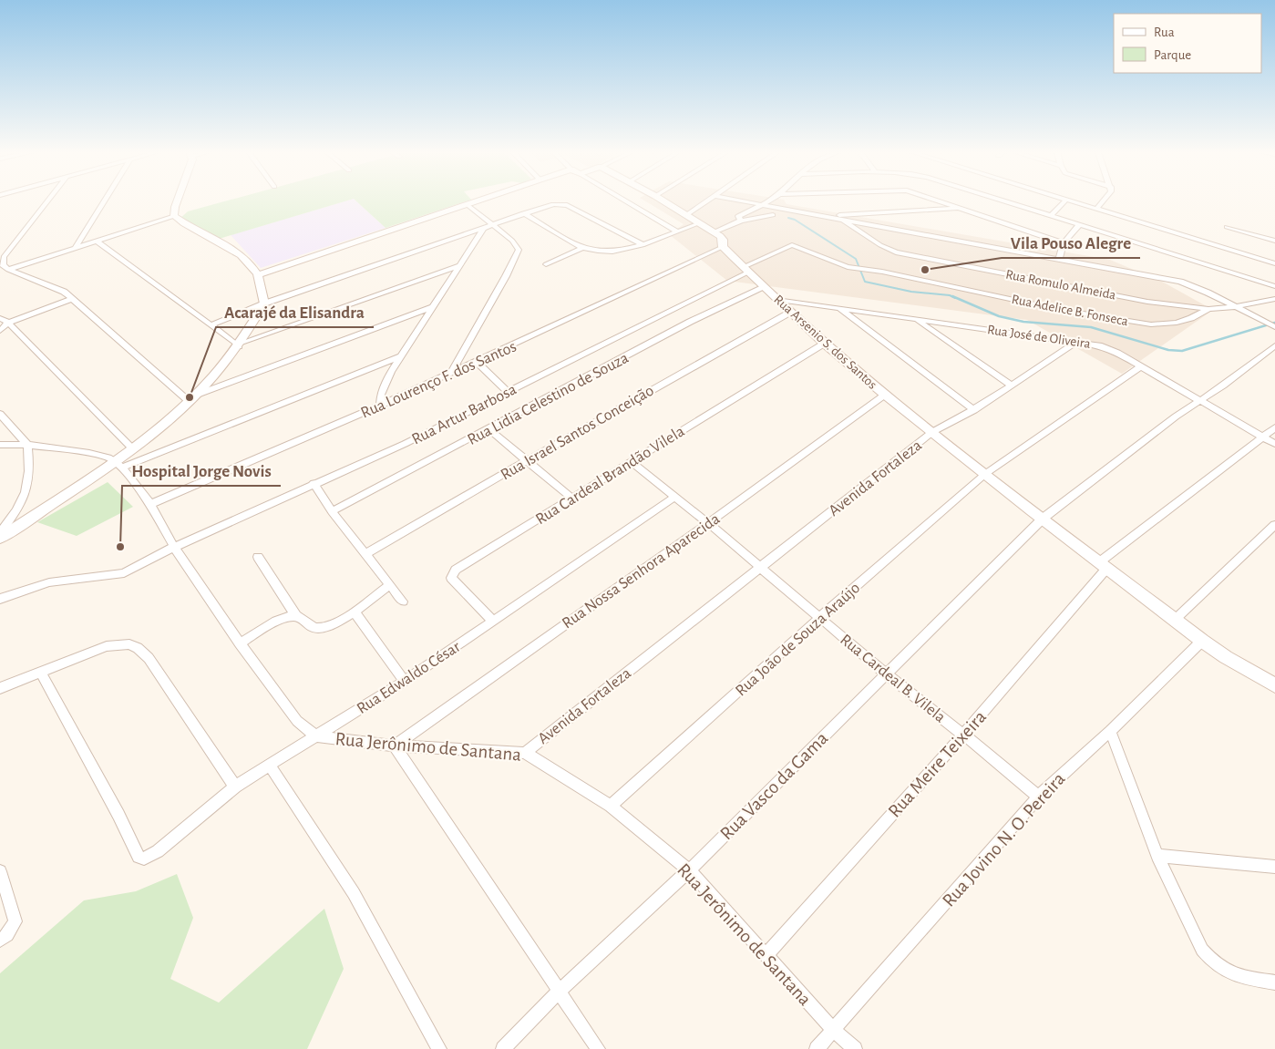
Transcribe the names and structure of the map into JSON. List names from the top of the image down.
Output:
{
  "streets": {
    "main road": ["Rua Arsenio S. dos Santos", "Avenida Fortaleza"],
    "street": [
      "Rua Romulo Almeida",
      "Rua Adelice B. Fonseca",
      "Rua José de Oliveira",
      "Rua Lourenço F. dos Santos",
      "Rua Lidia Celestino de Souza",
      "Rua Artur Barbosa",
      "Rua Israel Santos Conceição",
      "Rua Cardeal Brandão Vilela",
      "Rua Nossa Senhora Aparecida",
      "Rua João de Souza Araújo",
      "Rua Edwaldo César",
      "Rua Cardeal B. Vilela",
      "Rua Jerônimo de Santana",
      "Rua Meire Teixeira",
      "Rua Vasco da Gama",
      "Rua Jovino N. O. Pereira"
    ]
  },
  "crossings": [
    ["Rua Romulo Almeida", "Rua Adelice B. Fonseca"],
    ["Rua Adelice B. Fonseca", "Rua Artur Barbosa"],
    ["Rua José de Oliveira", "Rua Arsenio S. dos Santos"],
    ["Rua José de Oliveira", "Rua João de Souza Araújo"],
    ["Rua José de Oliveira", "Rua Meire Teixeira"],
    ["Rua José de Oliveira", "Rua Vasco da Gama"],
    ["Rua Arsenio S. dos Santos", "Rua Lourenço F. dos Santos"],
    ["Rua Arsenio S. dos Santos", "Rua Lidia Celestino de Souza"],
    ["Rua Arsenio S. dos Santos", "Rua Artur Barbosa"],
    ["Rua Arsenio S. dos Santos", "Rua Israel Santos Conceição"],
    ["Rua Arsenio S. dos Santos", "Rua Cardeal Brandão Vilela"],
    ["Rua Arsenio S. dos Santos", "Avenida Fortaleza"],
    ["Rua Arsenio S. dos Santos", "Rua Nossa Senhora Aparecida"],
    ["Rua Artur Barbosa", "Rua Jerônimo de Santana"],
    ["Rua Cardeal Brandão Vilela", "Rua Edwaldo César"],
    ["Rua Cardeal Brandão Vilela", "Rua Cardeal B. Vilela"],
    ["Avenida Fortaleza", "Rua João de Souza Araújo"],
    ["Avenida Fortaleza", "Rua Cardeal B. Vilela"],
    ["Avenida Fortaleza", "Rua Jerônimo de Santana"],
    ["Avenida Fortaleza", "Rua Meire Teixeira"],
    ["Avenida Fortaleza", "Rua Vasco da Gama"],
    ["Avenida Fortaleza", "Rua Jovino N. O. Pereira"],
    ["Rua Nossa Senhora Aparecida", "Rua Cardeal B. Vilela"],
    ["Rua Nossa Senhora Aparecida", "Rua Jerônimo de Santana"],
    ["Rua João de Souza Araújo", "Rua Cardeal B. Vilela"],
    ["Rua João de Souza Araújo", "Rua Jerônimo de Santana"],
    ["Rua Edwaldo César", "Rua Cardeal B. Vilela"],
    ["Rua Edwaldo César", "Rua Jerônimo de Santana"],
    ["Rua Cardeal B. Vilela", "Rua Meire Teixeira"],
    ["Rua Cardeal B. Vilela", "Rua Vasco da Gama"],
    ["Rua Cardeal B. Vilela", "Rua Jovino N. O. Pereira"],
    ["Rua Jerônimo de Santana", "Rua Meire Teixeira"],
    ["Rua Jerônimo de Santana", "Rua Vasco da Gama"],
    ["Rua Jerônimo de Santana", "Rua Jovino N. O. Pereira"]
  ],
  "places": ["Vila Pouso Alegre", "Acarajé da Elisandra", "Hospital Jorge Novis"],
  "legend": ["Rua", "Parque"]
}
